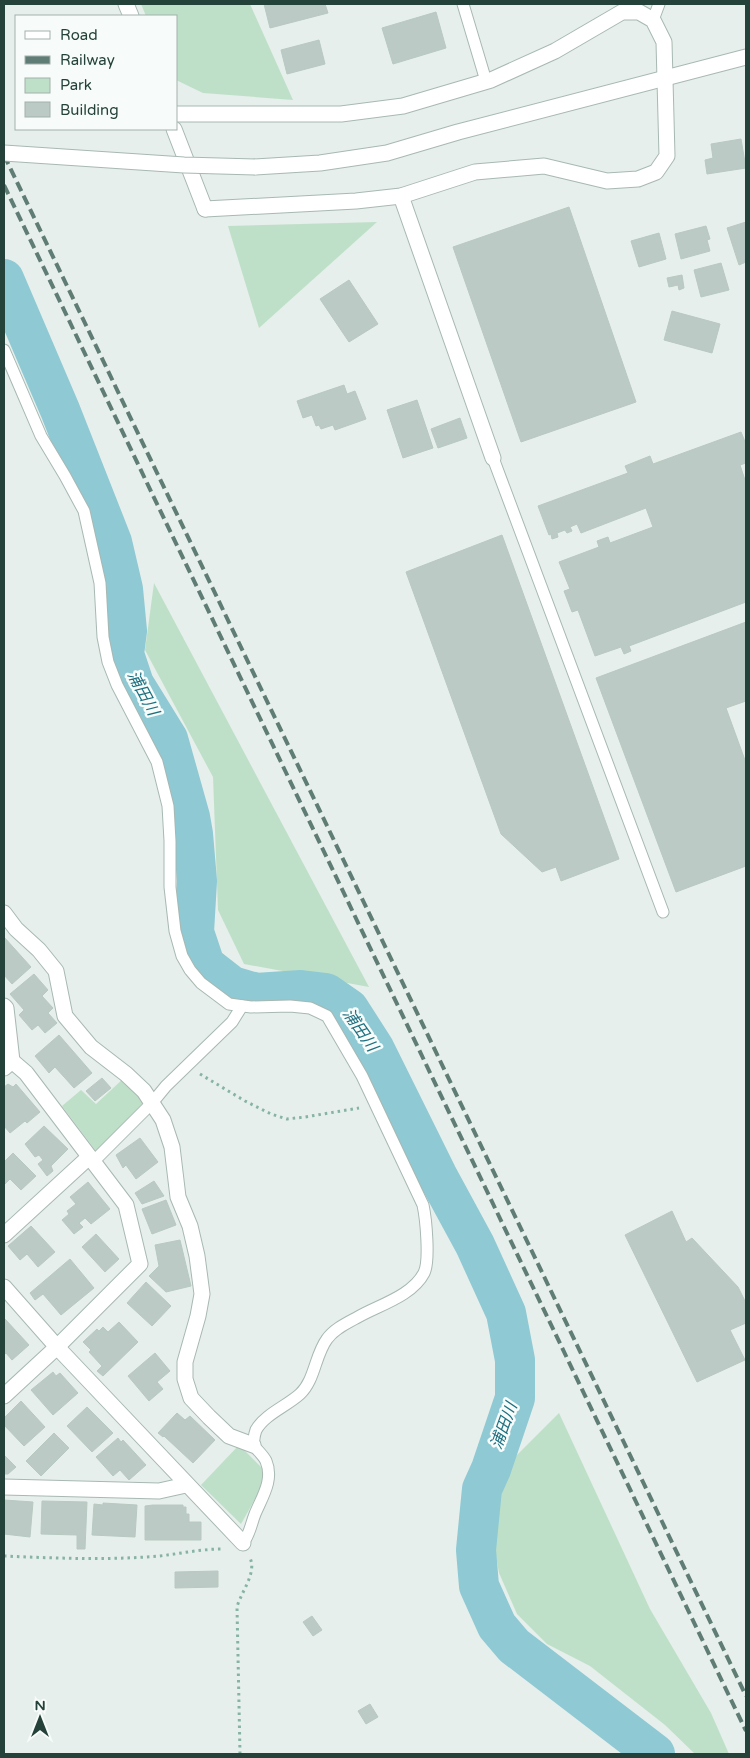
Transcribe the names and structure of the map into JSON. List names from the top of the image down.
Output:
{
  "water": ["浦田川"],
  "legend": [
    "Road",
    "Railway",
    "Park",
    "Building"
  ],
  "north": "top"
}
